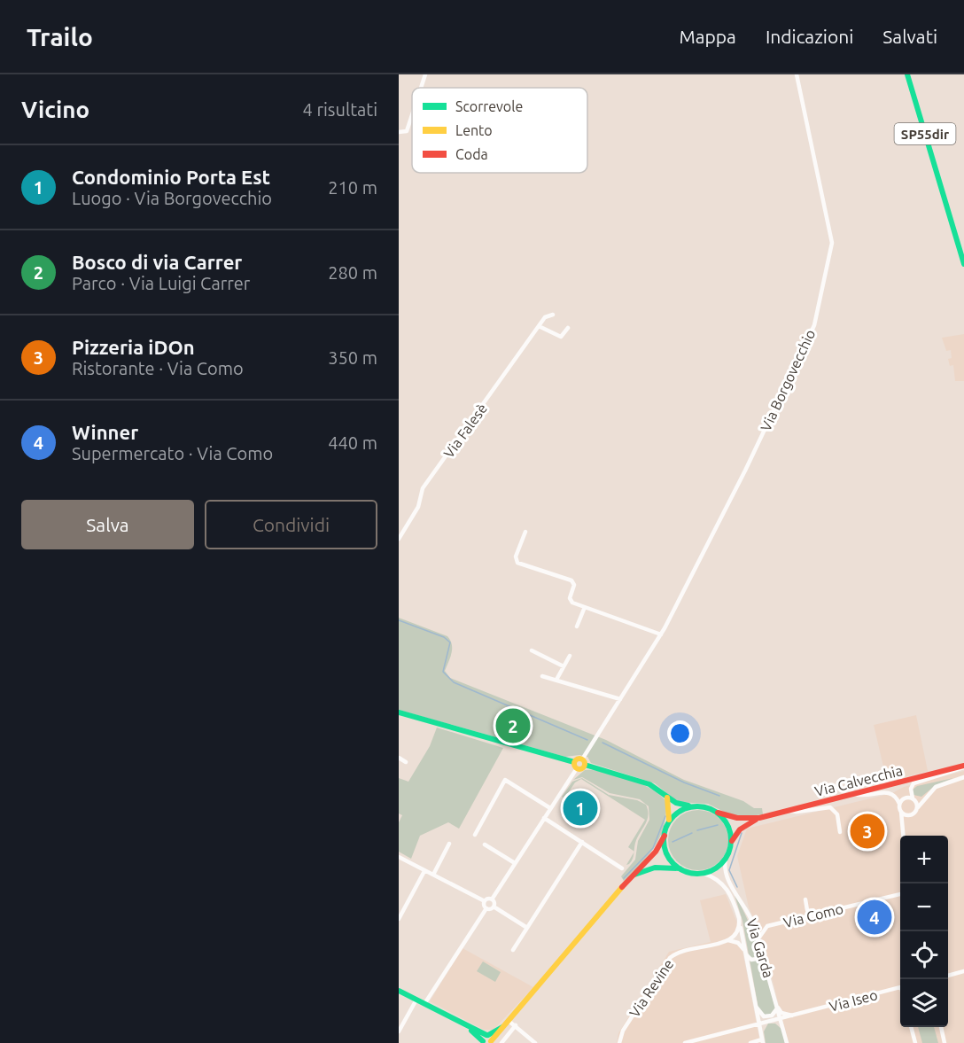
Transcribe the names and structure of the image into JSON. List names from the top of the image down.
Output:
{
  "streets": {
    "main road": ["SP55dir", "Via Calvecchia"],
    "street": [
      "Via Borgovecchio",
      "Via Falesè",
      "Via Como",
      "Via Garda",
      "Via Revine",
      "Via Iseo"
    ]
  },
  "crossings": [
    ["Via Calvecchia", "Via Garda"],
    ["Via Como", "Via Garda"],
    ["Via Garda", "Via Iseo"]
  ],
  "legend": ["Scorrevole", "Lento", "Coda"],
  "page": {
    "header": "Trailo",
    "nav": ["Mappa", "Indicazioni", "Salvati"],
    "heading": ["Vicino", "4 risultati"],
    "list": [
      {
        "mark": "1",
        "name": "Condominio Porta Est",
        "note": "Luogo · Via Borgovecchio",
        "value": "210 m"
      },
      {
        "mark": "2",
        "name": "Bosco di via Carrer",
        "note": "Parco · Via Luigi Carrer",
        "value": "280 m"
      },
      {
        "mark": "3",
        "name": "Pizzeria iDOn",
        "note": "Ristorante · Via Como",
        "value": "350 m"
      },
      {
        "mark": "4",
        "name": "Winner",
        "note": "Supermercato · Via Como",
        "value": "440 m"
      }
    ],
    "buttons": ["Salva", "Condividi"],
    "pins": [
      "2",
      "1",
      "3",
      "4"
    ],
    "map_buttons": ["+", "−"]
  }
}
